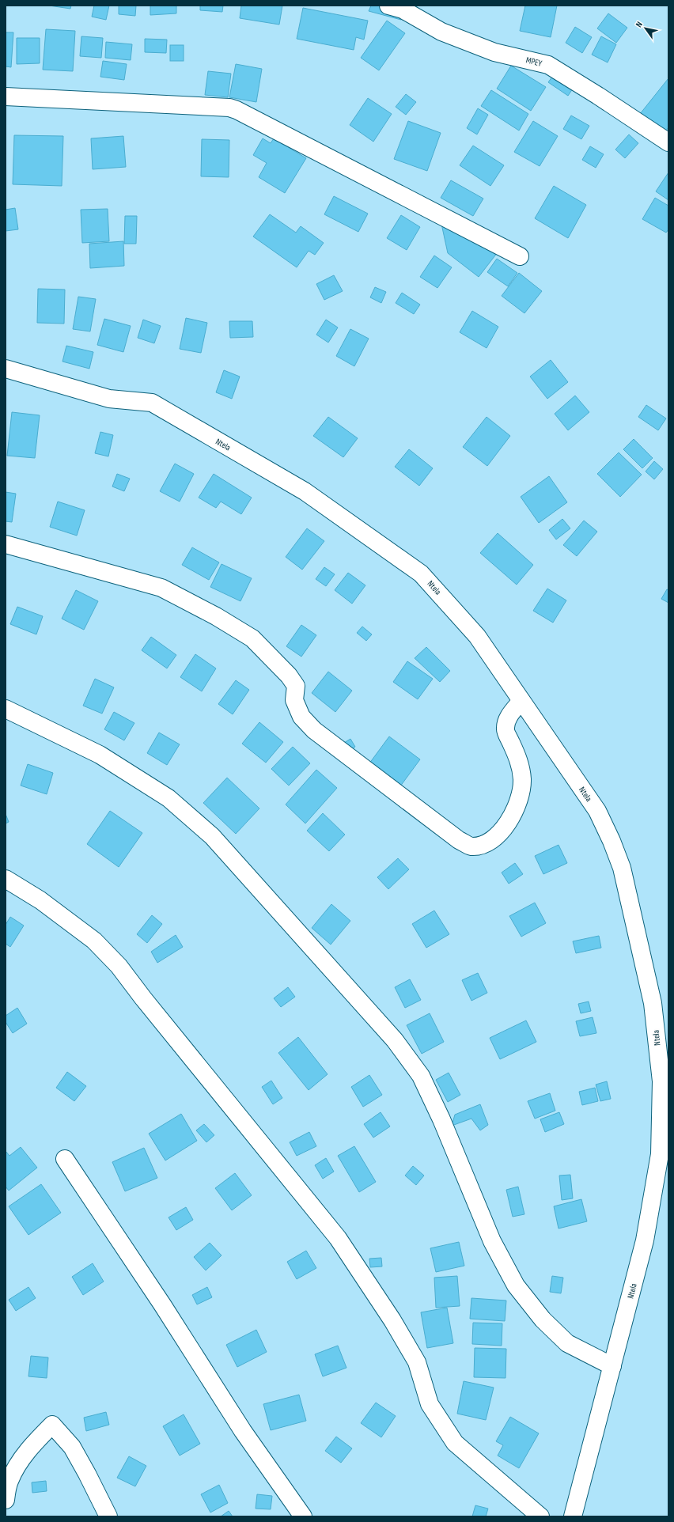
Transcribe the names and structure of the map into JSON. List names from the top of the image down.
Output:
{
  "streets": {
    "street": ["MPEY", "Ntela"]
  },
  "north": "top left"
}
